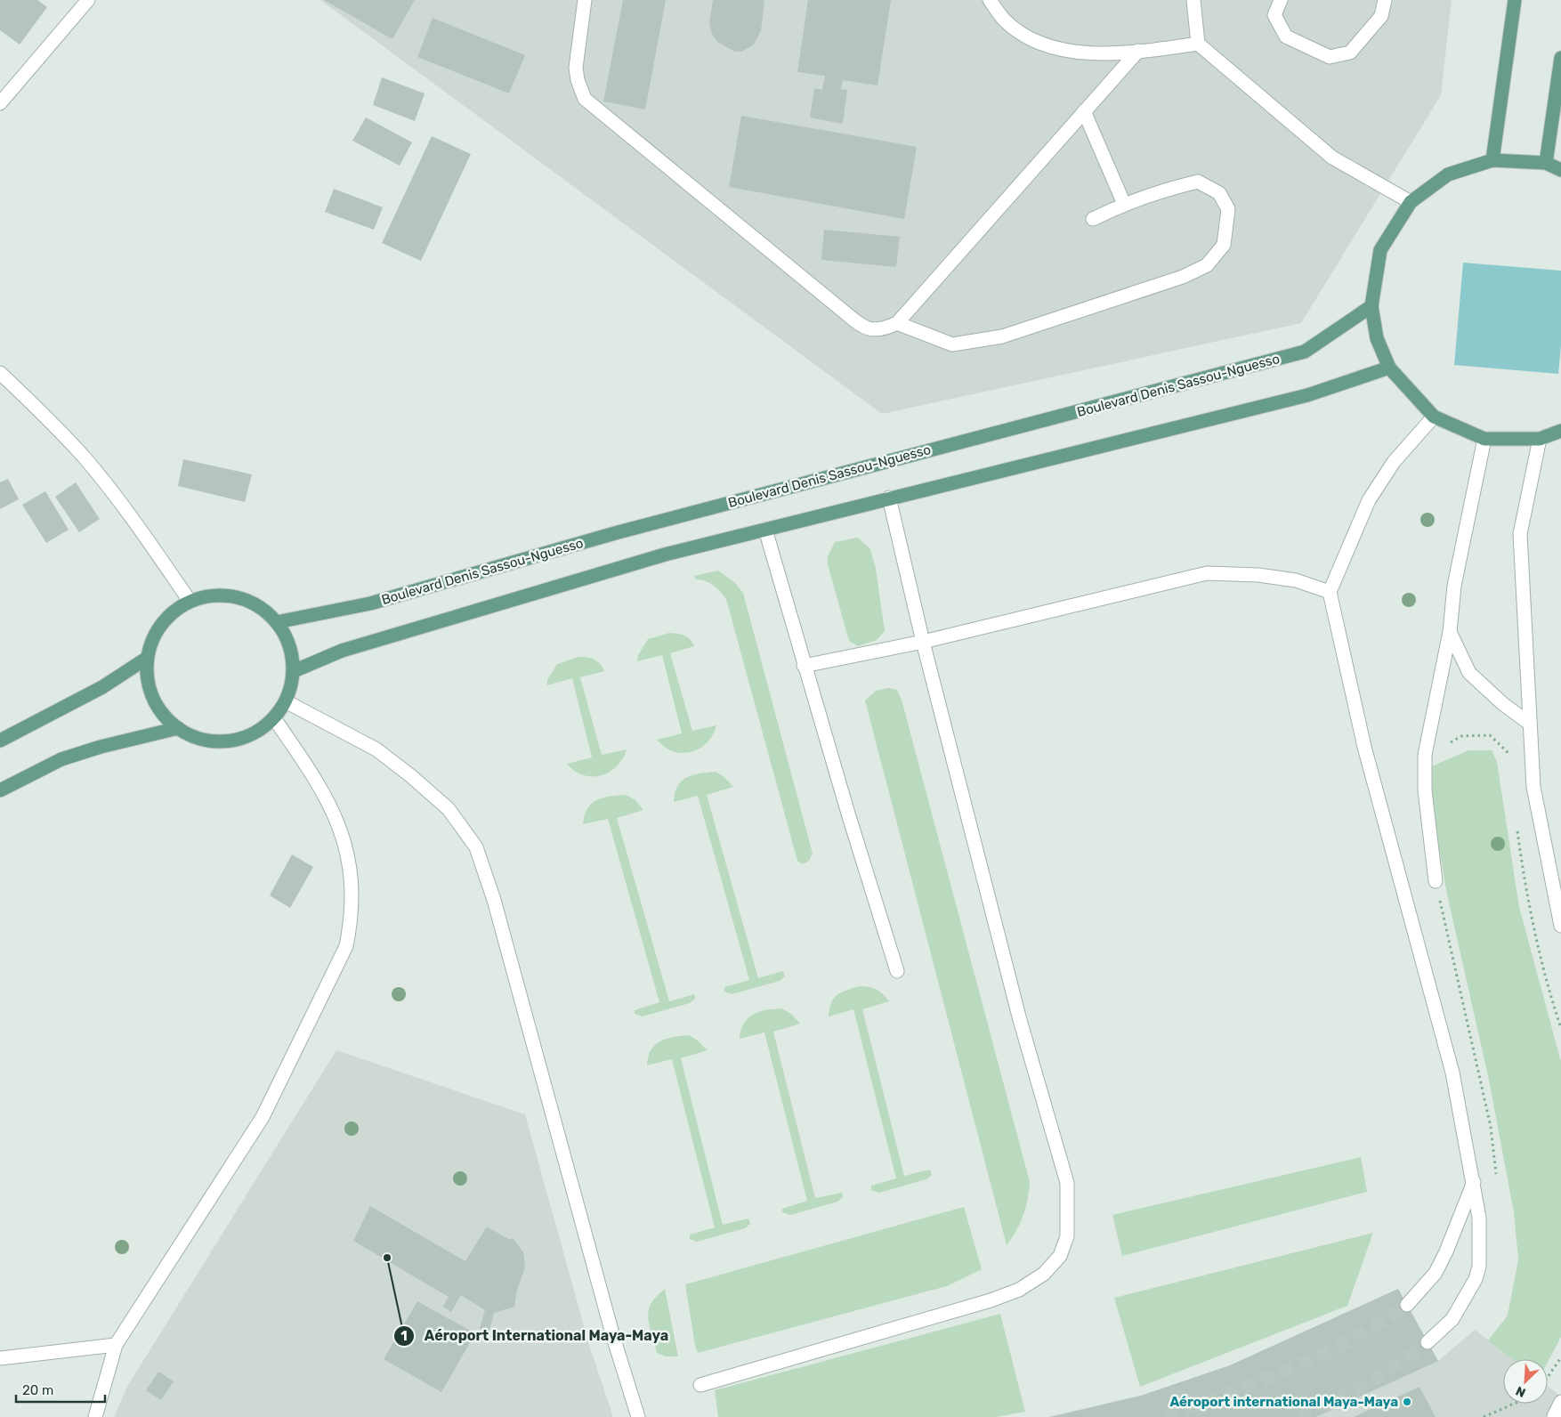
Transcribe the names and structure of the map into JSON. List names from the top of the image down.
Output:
{
  "streets": {
    "main road": ["Boulevard Denis Sassou-Nguesso"]
  },
  "places": ["Aéroport International Maya-Maya", "Aéroport international Maya-Maya"],
  "scale_bar": "20 m",
  "north": "bottom left"
}
